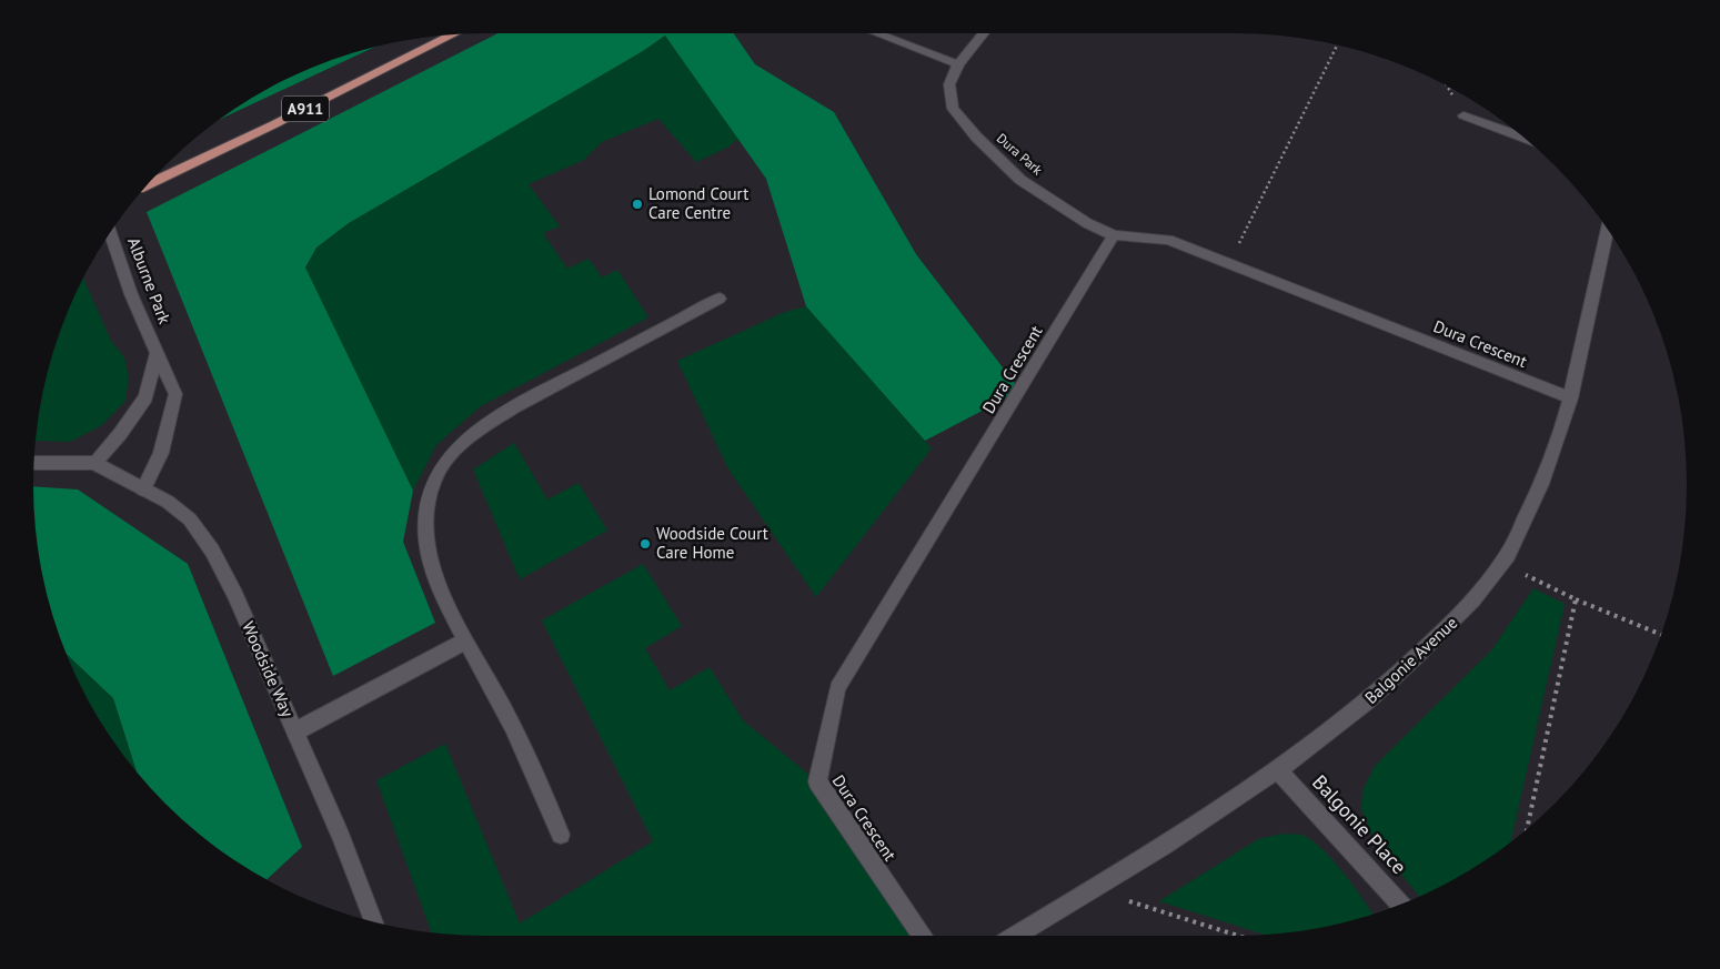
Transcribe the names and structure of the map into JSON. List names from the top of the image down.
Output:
{
  "streets": {
    "main road": ["A911"],
    "street": [
      "Dura Park",
      "Alburne Park",
      "Dura Crescent",
      "Balgonie Avenue",
      "Woodside Way",
      "Balgonie Place"
    ]
  },
  "crossings": [
    ["Dura Park", "Dura Crescent"],
    ["Alburne Park", "Woodside Way"],
    ["Dura Crescent", "Balgonie Avenue"],
    ["Balgonie Avenue", "Balgonie Place"]
  ],
  "places": ["Lomond Court Care Centre", "Woodside Court Care Home"]
}
